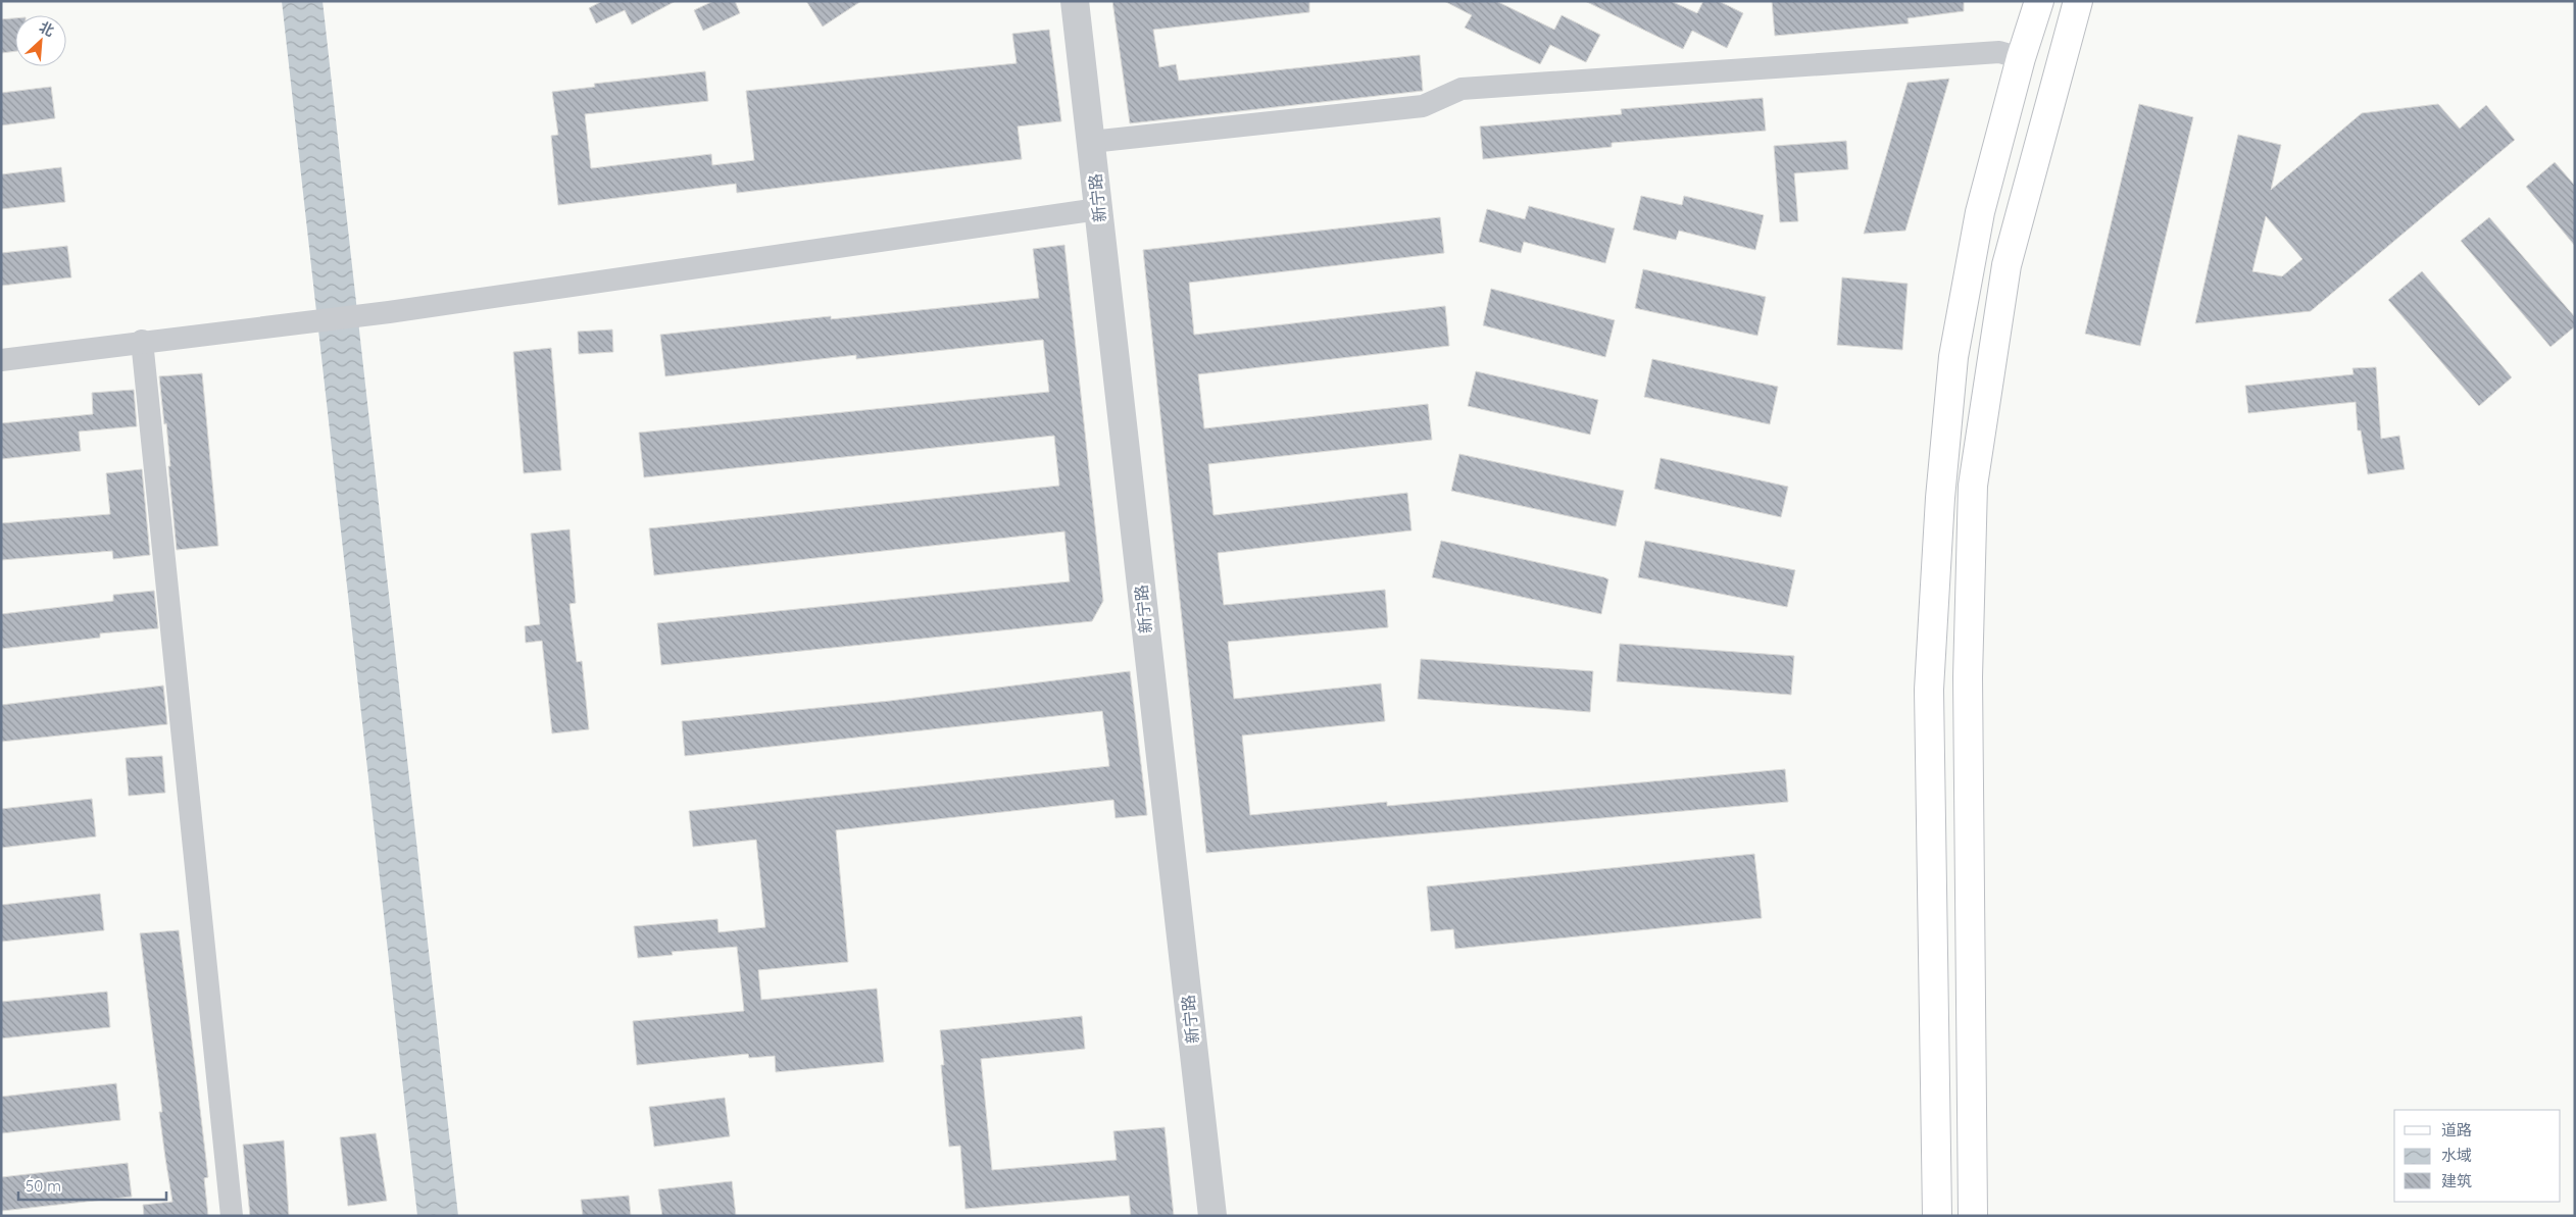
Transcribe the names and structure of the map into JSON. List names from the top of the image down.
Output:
{
  "streets": {
    "street": ["新宁路"]
  },
  "legend": ["道路", "水域", "建筑"],
  "scale_bar": "50 m",
  "north": "top right"
}
